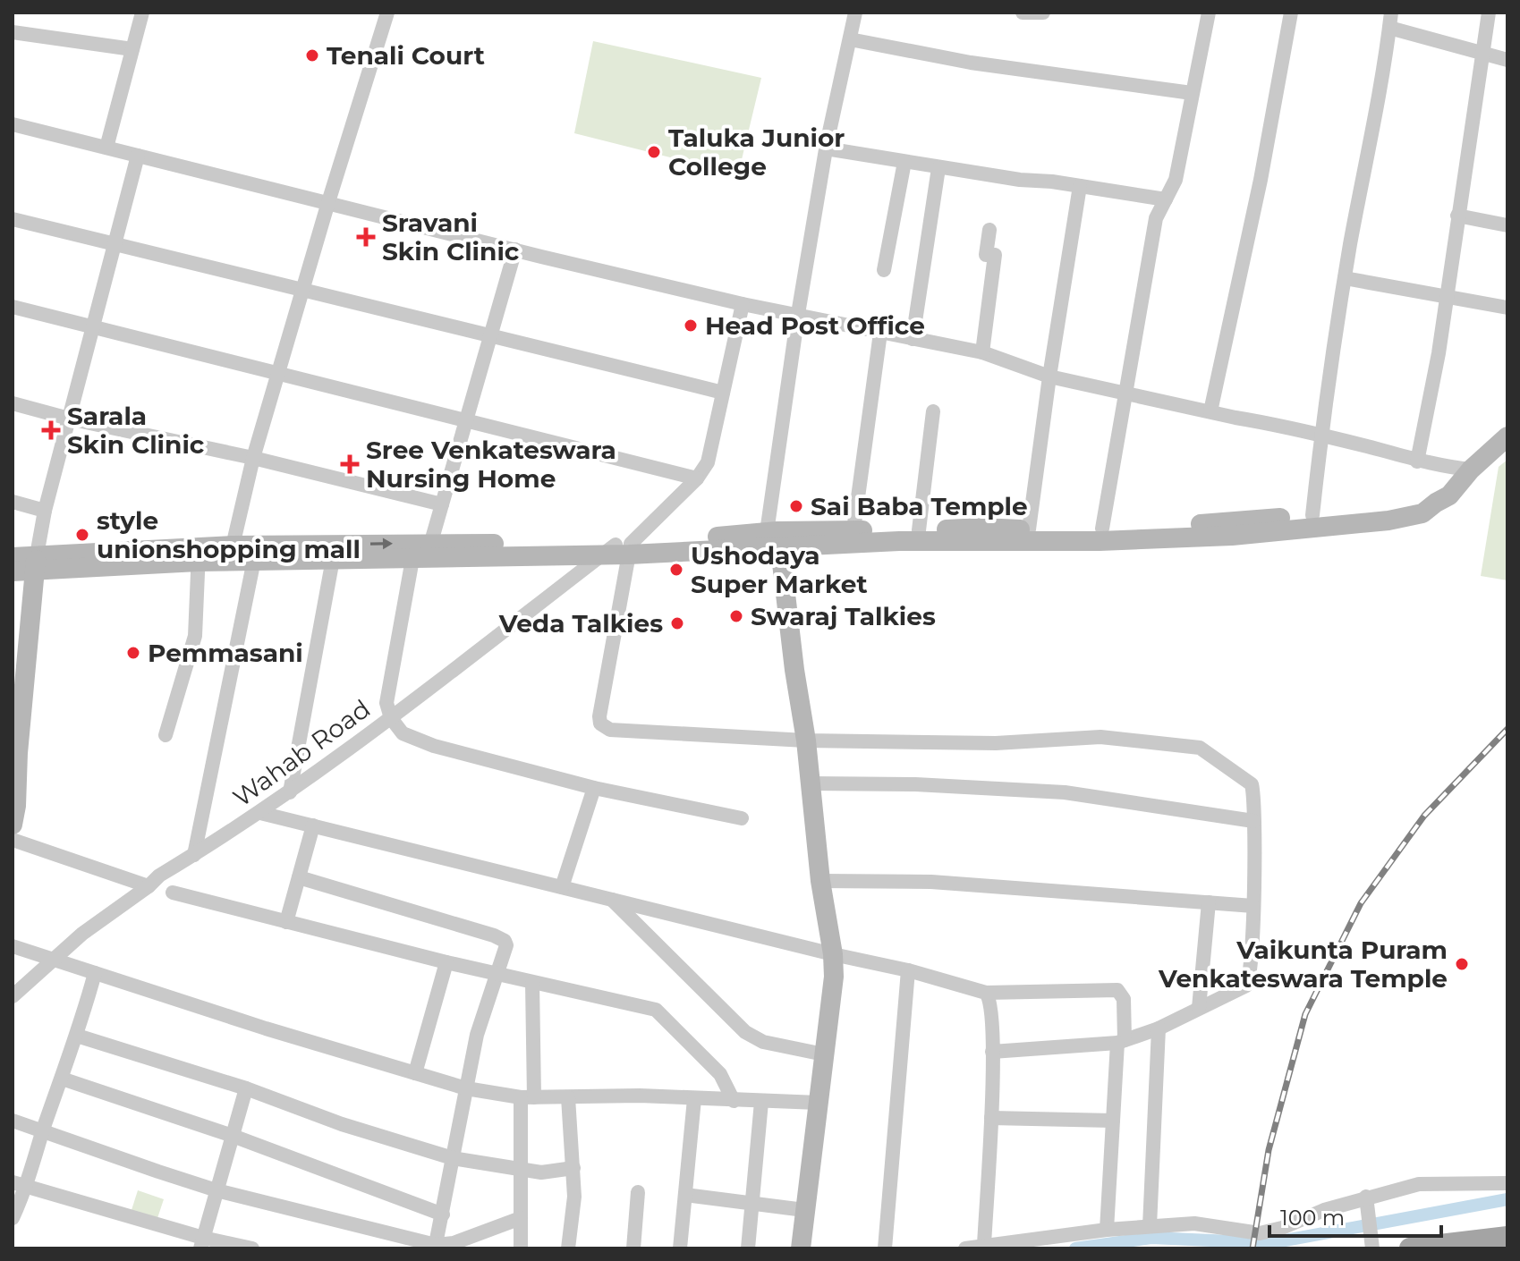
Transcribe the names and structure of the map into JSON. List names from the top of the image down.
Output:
{
  "streets": {
    "street": ["Wahab Road"]
  },
  "places": {
    "other": [
      "Tenali Court",
      "Taluka Junior College",
      "Head Post Office",
      "Sai Baba Temple",
      "style unionshopping mall",
      "Ushodaya Super Market",
      "Swaraj Talkies",
      "Veda Talkies",
      "Pemmasani",
      "Vaikunta Puram Venkateswara Temple"
    ],
    "health": ["Sravani Skin Clinic", "Sarala Skin Clinic", "Sree Venkateswara Nursing Home"]
  },
  "scale_bar": "100 m"
}
